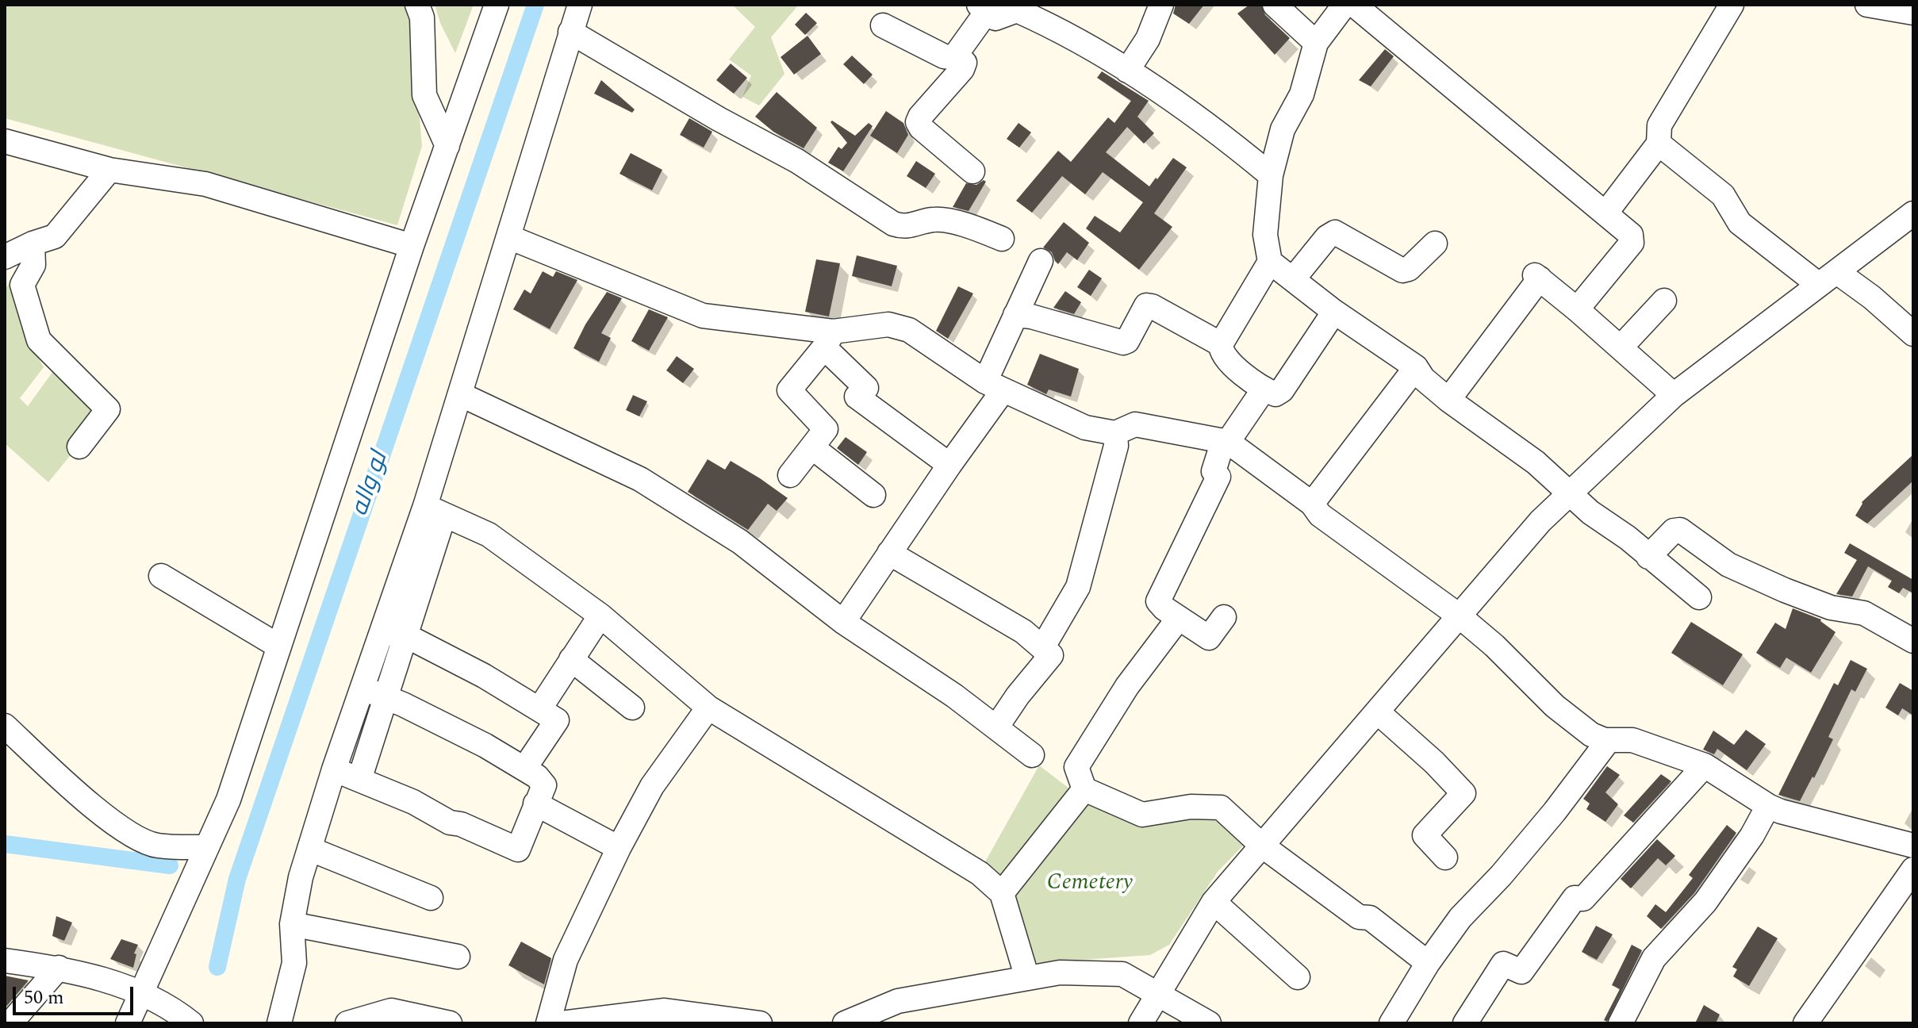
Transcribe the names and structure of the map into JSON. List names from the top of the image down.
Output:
{
  "water": ["لو واله"],
  "parks": ["Cemetery"],
  "scale_bar": "50 m"
}
